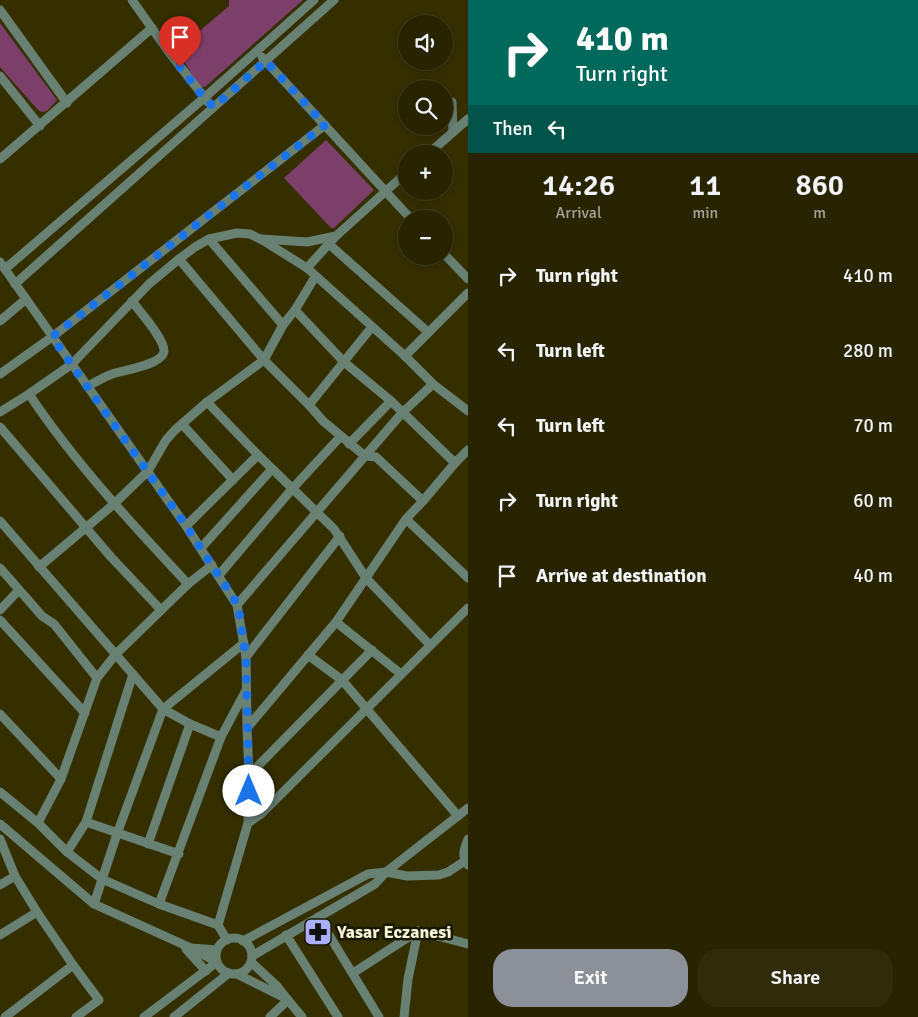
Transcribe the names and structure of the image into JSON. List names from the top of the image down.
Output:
{
  "places": {
    "pharmacy": ["Yasar Eczanesi"]
  },
  "page": {
    "turn": ["410 m", "Turn right"],
    "map_buttons": ["+", "−"],
    "then": "Then",
    "eta": [
      "14:26",
      "Arrival",
      "11",
      "min",
      "860",
      "m"
    ],
    "list": [
      {
        "name": "Turn right",
        "value": "410 m"
      },
      {
        "name": "Turn left",
        "value": "280 m"
      },
      {
        "name": "Turn left",
        "value": "70 m"
      },
      {
        "name": "Turn right",
        "value": "60 m"
      },
      {
        "name": "Arrive at destination",
        "value": "40 m"
      }
    ],
    "buttons": ["Exit", "Share"]
  }
}
